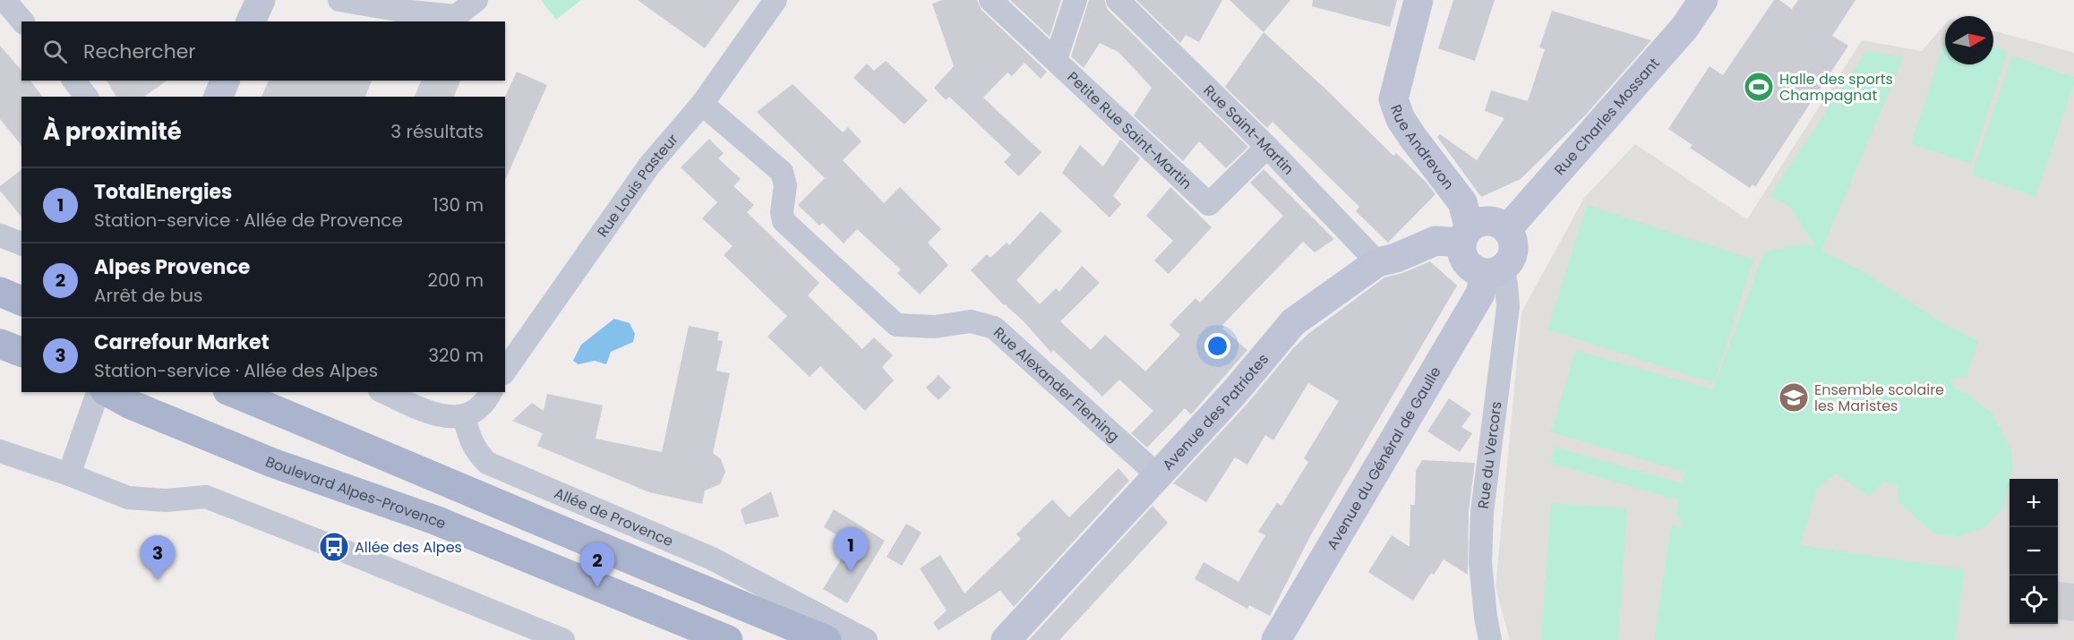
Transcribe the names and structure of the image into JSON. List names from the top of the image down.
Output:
{
  "streets": {
    "main road": ["Boulevard Alpes-Provence"],
    "street": [
      "Rue Charles Mossant",
      "Petite Rue Saint-Martin",
      "Rue Saint-Martin",
      "Rue Andrevon",
      "Rue Louis Pasteur",
      "Rue Alexander Fleming",
      "Avenue des Patriotes",
      "Rue du Vercors",
      "Avenue du Général de Gaulle",
      "Allée de Provence"
    ]
  },
  "crossings": [
    ["Rue Charles Mossant", "Rue Andrevon"],
    ["Rue Charles Mossant", "Avenue des Patriotes"],
    ["Rue Charles Mossant", "Rue du Vercors"],
    ["Rue Charles Mossant", "Avenue du Général de Gaulle"],
    ["Petite Rue Saint-Martin", "Rue Saint-Martin"],
    ["Rue Saint-Martin", "Avenue des Patriotes"],
    ["Rue Andrevon", "Avenue des Patriotes"],
    ["Rue Andrevon", "Rue du Vercors"],
    ["Rue Andrevon", "Avenue du Général de Gaulle"],
    ["Rue Louis Pasteur", "Rue Alexander Fleming"],
    ["Rue Alexander Fleming", "Avenue des Patriotes"],
    ["Avenue des Patriotes", "Rue du Vercors"],
    ["Avenue des Patriotes", "Avenue du Général de Gaulle"],
    ["Rue du Vercors", "Avenue du Général de Gaulle"]
  ],
  "places": {
    "sports": ["Halle des sports Champagnat"],
    "school or university": ["Ensemble scolaire les Maristes"],
    "bus stop": ["Allée des Alpes"]
  },
  "north": "right",
  "page": {
    "search": "Rechercher",
    "heading": ["À proximité", "3 résultats"],
    "list": [
      {
        "mark": "1",
        "name": "TotalEnergies",
        "note": "Station-service · Allée de Provence",
        "value": "130 m"
      },
      {
        "mark": "2",
        "name": "Alpes Provence",
        "note": "Arrêt de bus",
        "value": "200 m"
      },
      {
        "mark": "3",
        "name": "Carrefour Market",
        "note": "Station-service · Allée des Alpes",
        "value": "320 m"
      }
    ],
    "map_buttons": ["+", "−"],
    "pins": ["1", "3", "2"]
  }
}
